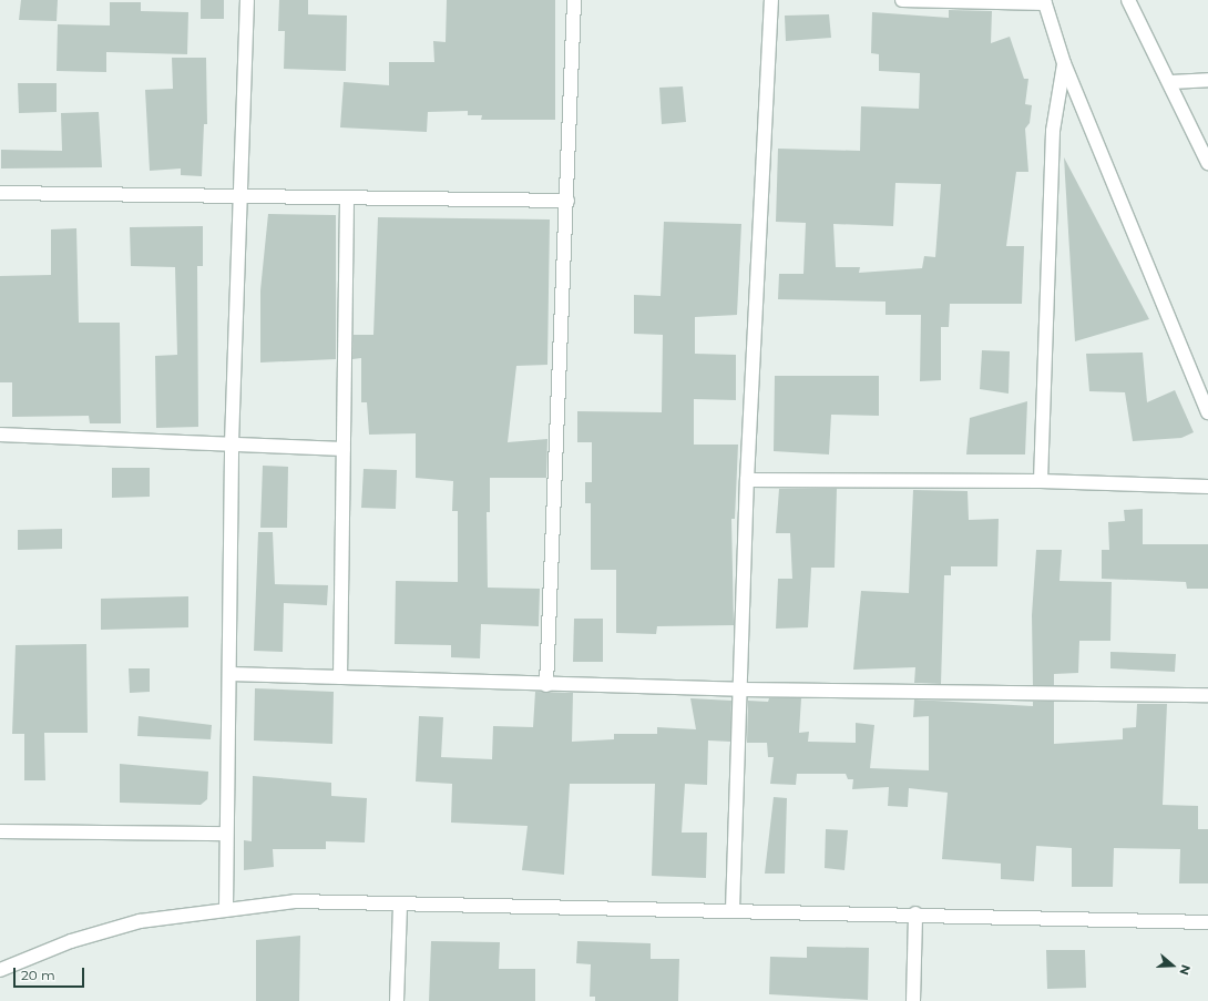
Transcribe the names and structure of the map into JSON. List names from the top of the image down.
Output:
{
  "scale_bar": "20 m",
  "north": "right"
}
